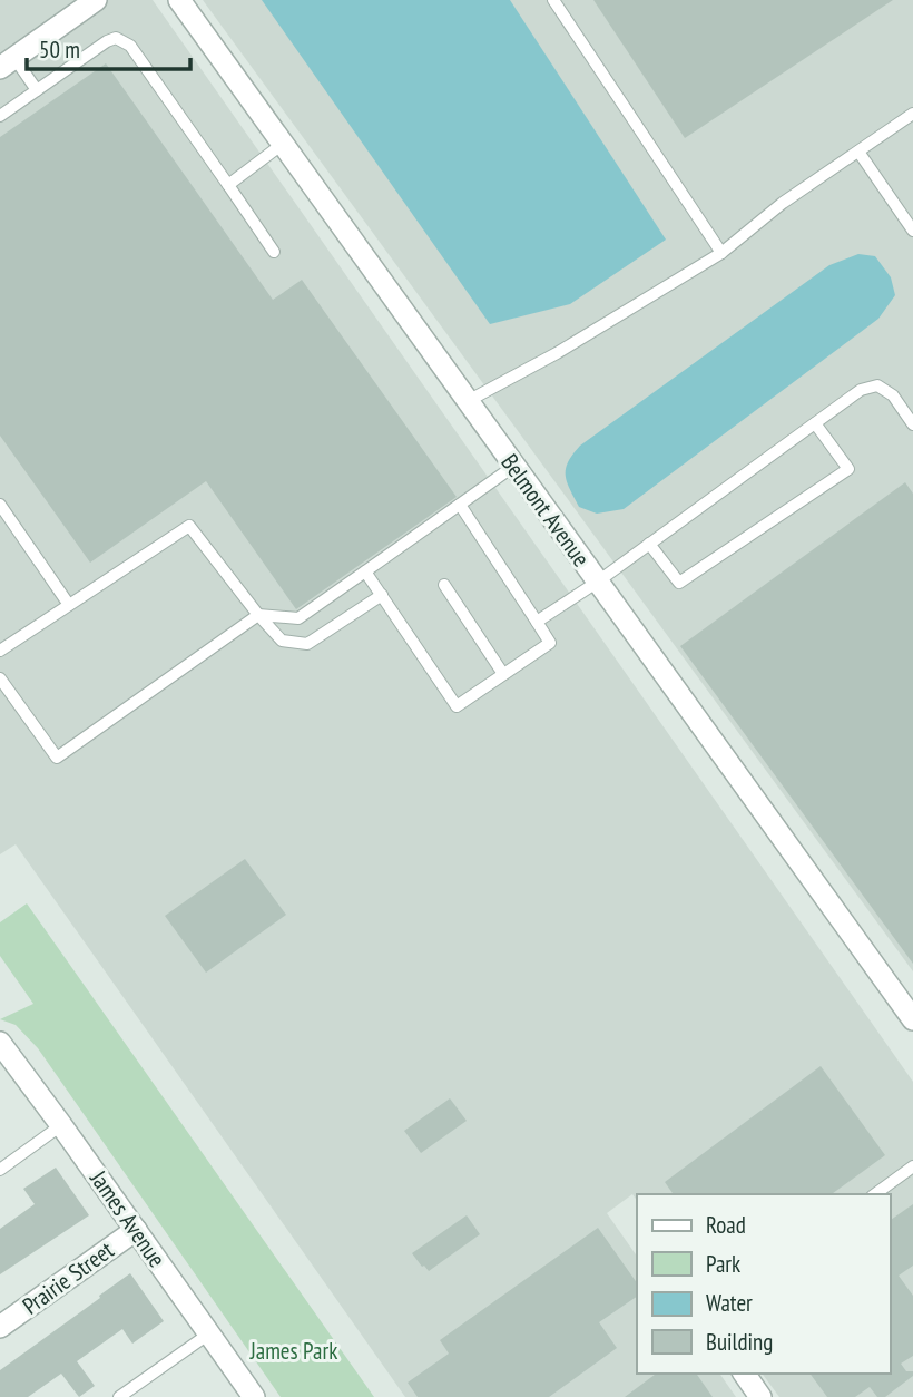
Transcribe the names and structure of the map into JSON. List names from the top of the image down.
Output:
{
  "streets": {
    "street": ["Belmont Avenue", "James Avenue", "Prairie Street"]
  },
  "crossings": [
    ["James Avenue", "Prairie Street"]
  ],
  "parks": ["James Park"],
  "legend": [
    "Road",
    "Park",
    "Water",
    "Building"
  ],
  "scale_bar": "50 m"
}
